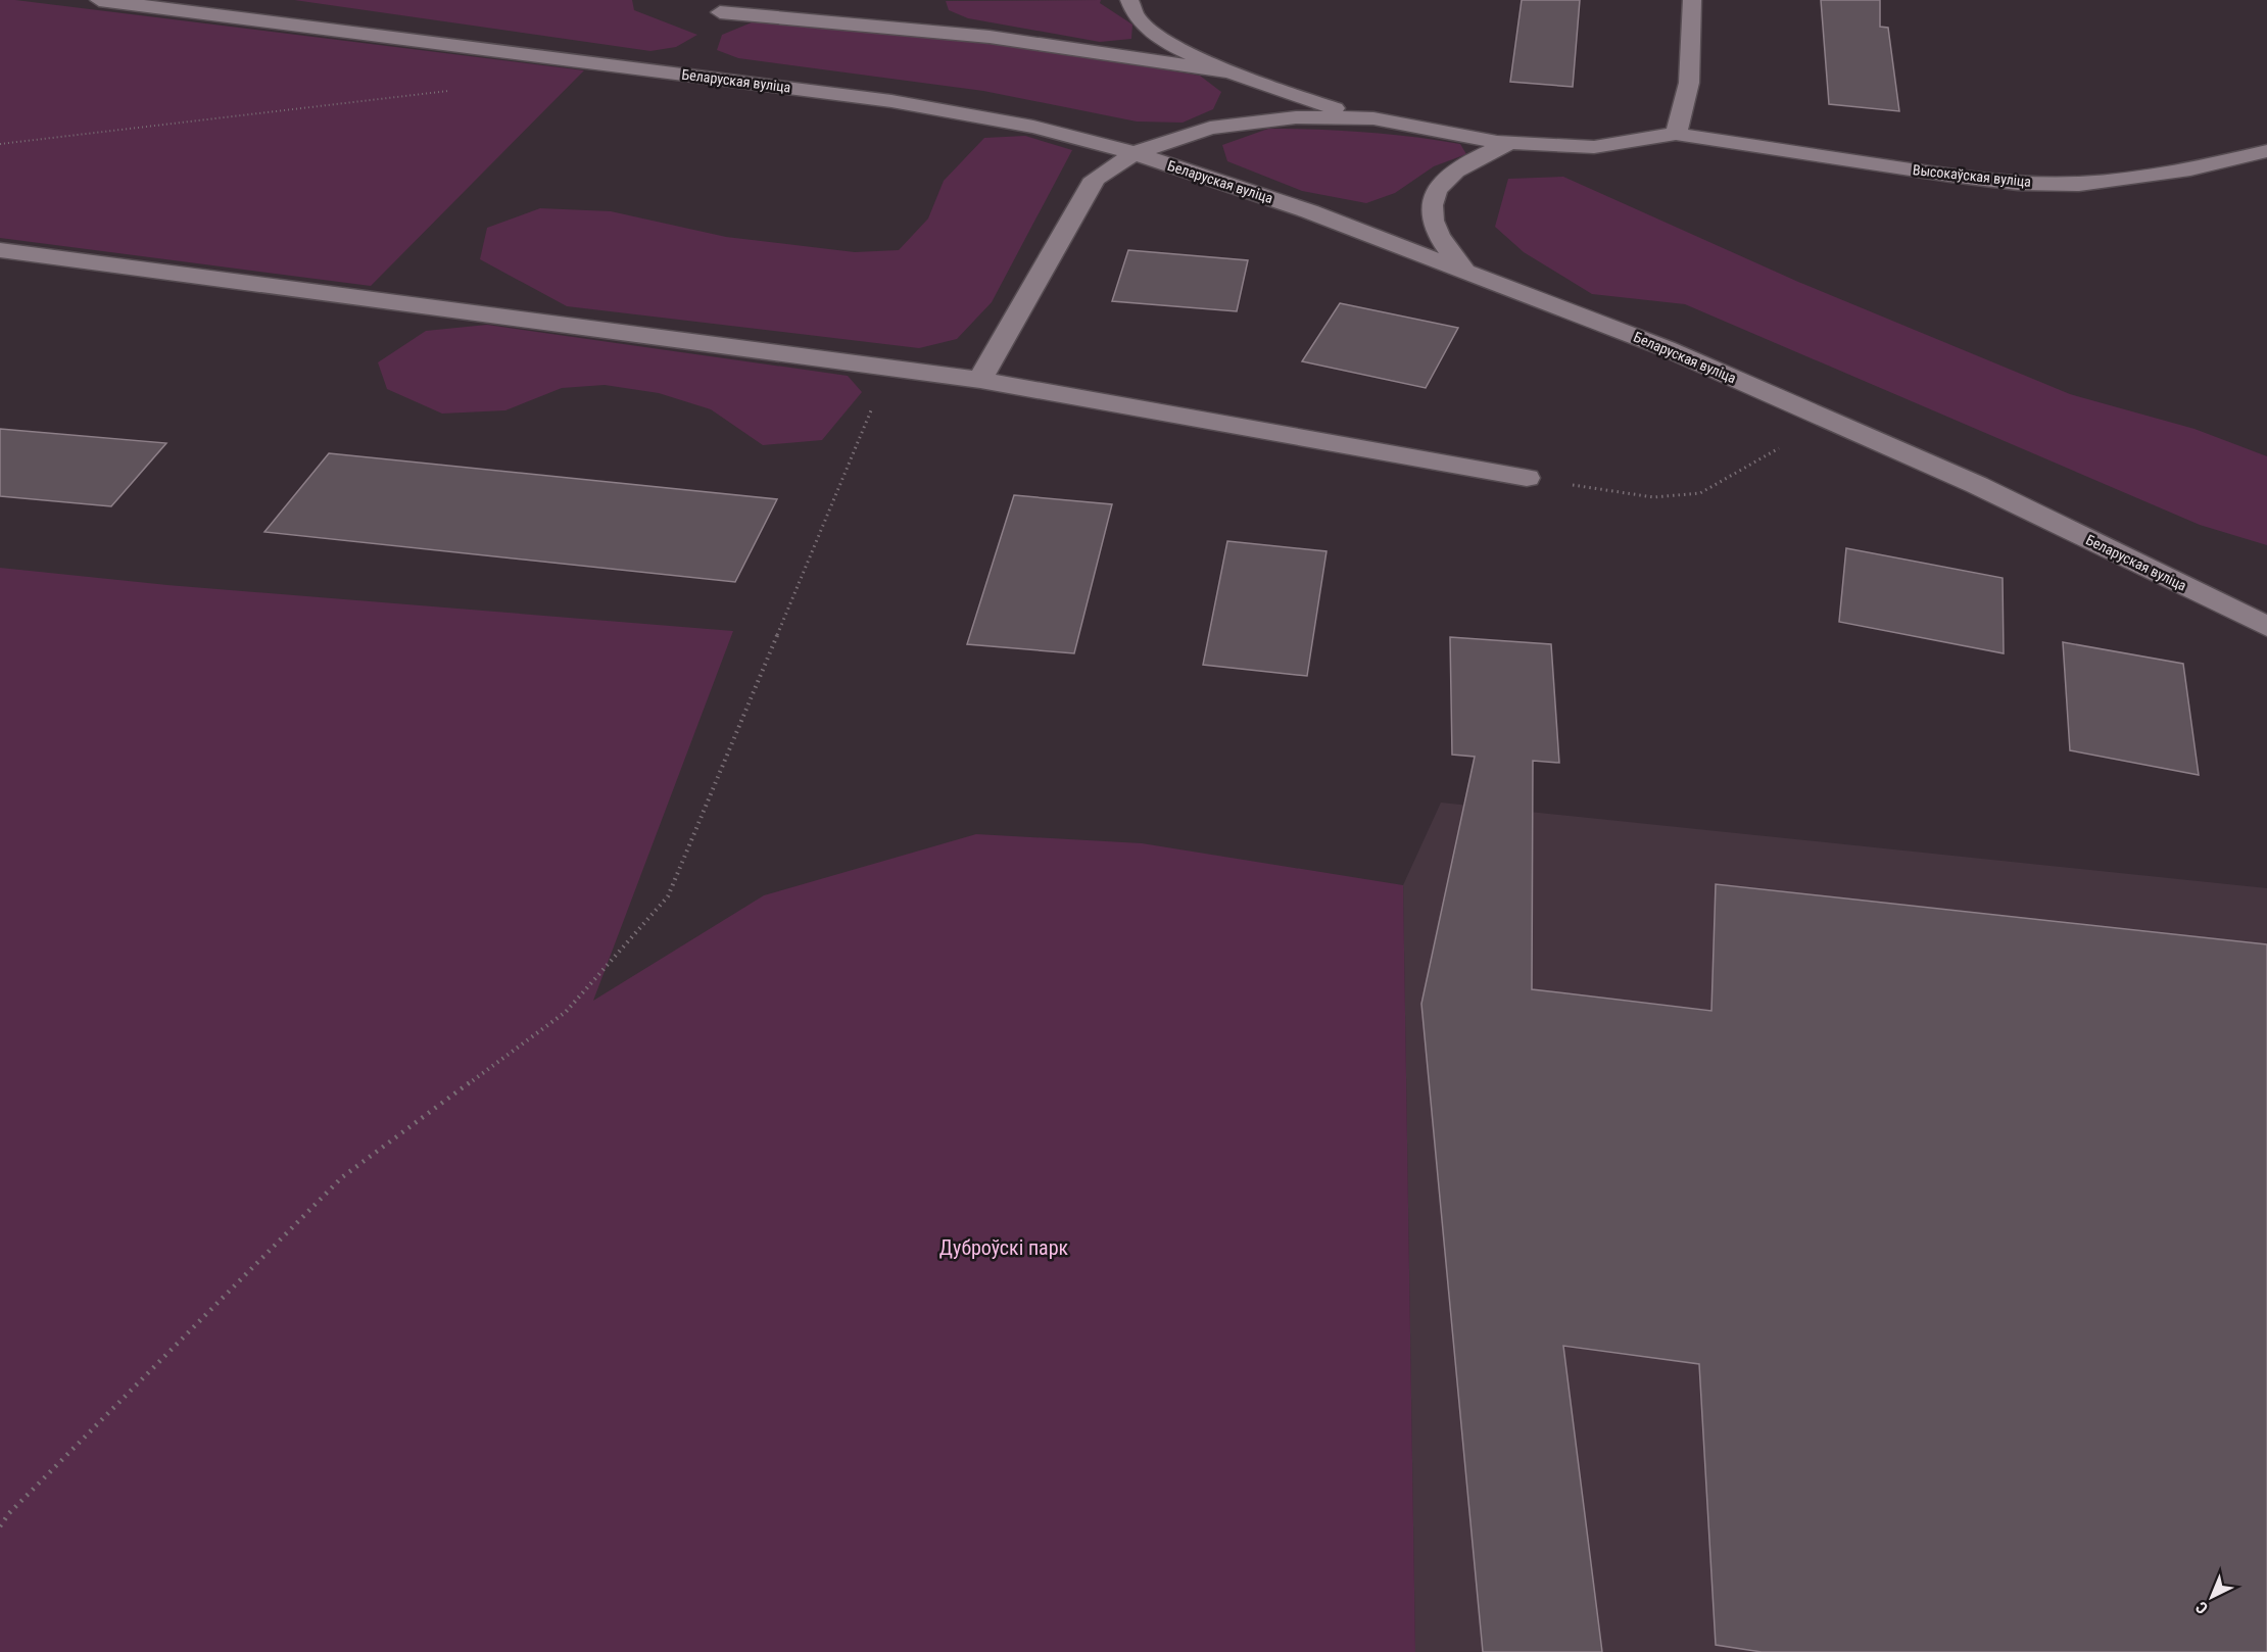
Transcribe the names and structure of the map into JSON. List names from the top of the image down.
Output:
{
  "streets": {
    "street": ["Беларуская вуліца", "Высокаўская вуліца"]
  },
  "parks": ["Дуброўскі парк"],
  "north": "bottom left"
}
